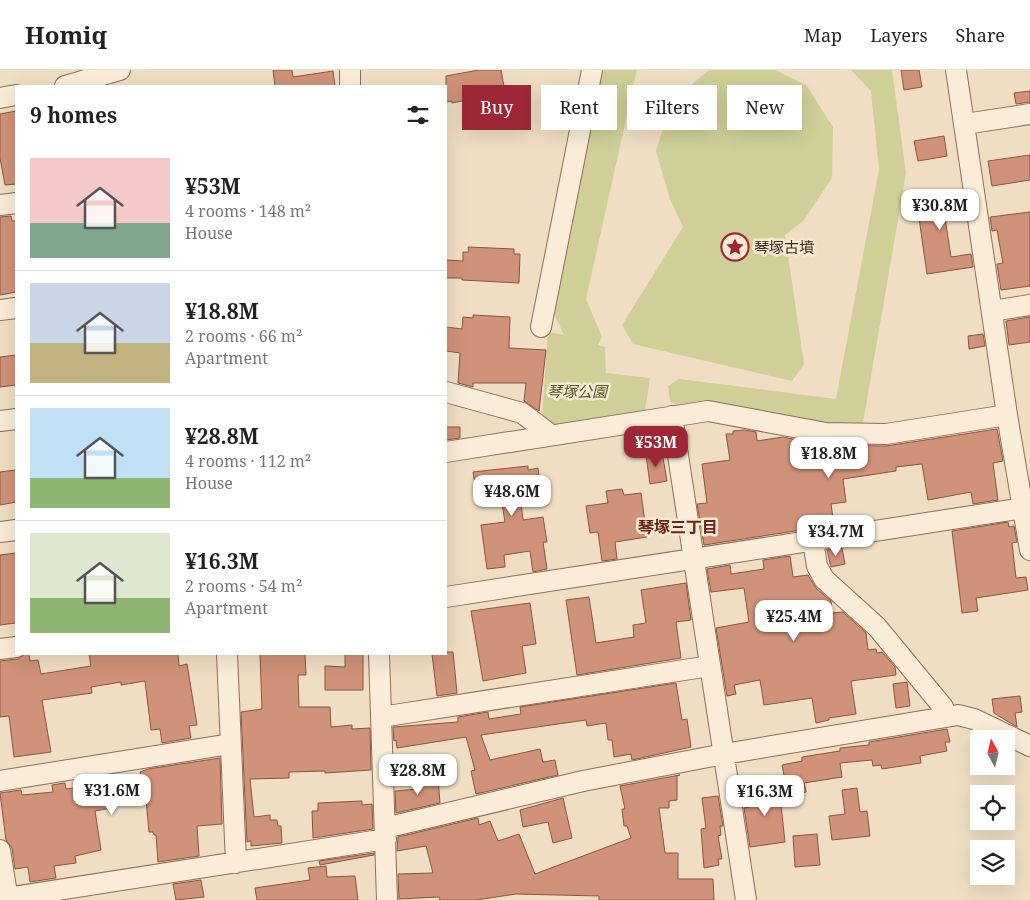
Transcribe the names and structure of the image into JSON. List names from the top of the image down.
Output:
{
  "districts": ["琴塚三丁目"],
  "parks": ["琴塚公園"],
  "places": {
    "place": ["琴塚古墳"]
  },
  "north": "top",
  "page": {
    "header": "Homiq",
    "nav": ["Map", "Layers", "Share"],
    "chip": [
      "Buy",
      "Rent",
      "Filters",
      "New"
    ],
    "heading": "9 homes",
    "list": [
      {
        "name": "¥53M",
        "note": "4 rooms · 148 m² · House"
      },
      {
        "name": "¥18.8M",
        "note": "2 rooms · 66 m² · Apartment"
      },
      {
        "name": "¥28.8M",
        "note": "4 rooms · 112 m² · House"
      },
      {
        "name": "¥16.3M",
        "note": "2 rooms · 54 m² · Apartment"
      }
    ],
    "price": [
      "¥30.8M",
      "¥53M",
      "¥18.8M",
      "¥48.6M",
      "¥34.7M",
      "¥25.4M",
      "¥28.8M",
      "¥31.6M",
      "¥16.3M"
    ]
  }
}
